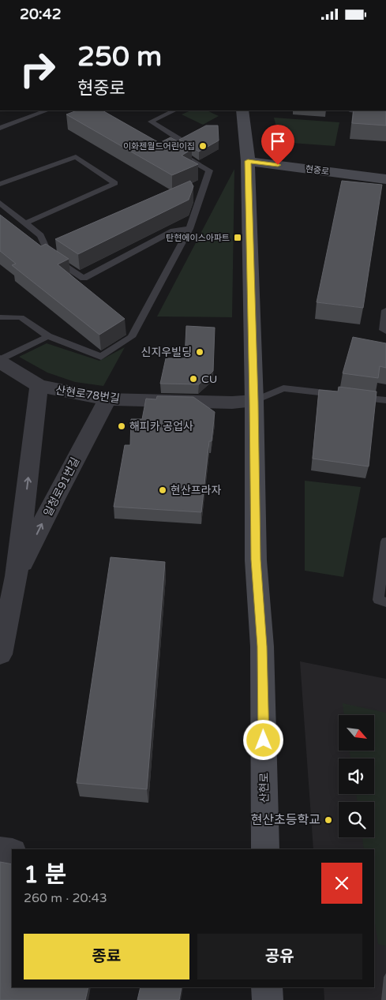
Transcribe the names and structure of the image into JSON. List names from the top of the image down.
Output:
{
  "streets": {
    "main road": ["현중로", "산현로"],
    "street": ["산현로78번길", "일청로91번길"]
  },
  "crossings": [
    ["현중로", "산현로"],
    ["산현로78번길", "일청로91번길"],
    ["산현로78번길", "산현로"]
  ],
  "one_way": ["일청로91번길"],
  "places": {
    "other": [
      "이화젠월드어린이집",
      "신지우빌딩",
      "CU",
      "해피카 공업사",
      "현산프라자",
      "현산초등학교"
    ],
    "transit": ["탄현에이스아파트"]
  },
  "north": "bottom right",
  "page": {
    "status": "20:42",
    "turn": ["250 m", "현중로"],
    "heading": ["1 분", "260 m · 20:43"],
    "buttons": ["종료", "공유"]
  }
}
